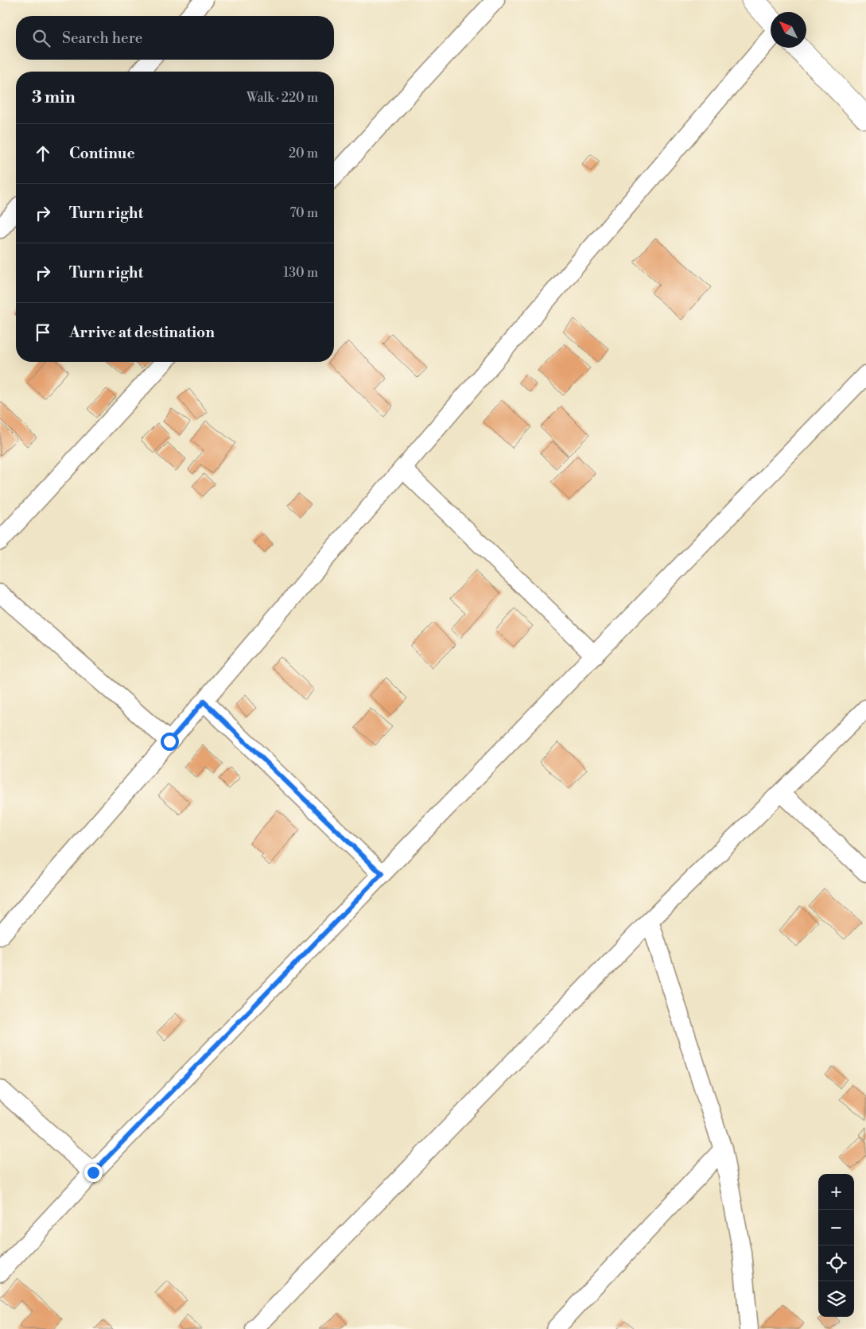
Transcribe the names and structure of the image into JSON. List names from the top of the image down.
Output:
{
  "north": "top left",
  "page": {
    "search": "Search here",
    "heading": ["3 min", "Walk · 220 m"],
    "list": [
      ["Continue", "20 m"],
      ["Turn right", "70 m"],
      ["Turn right", "130 m"],
      "Arrive at destination"
    ],
    "map_buttons": ["+", "−"]
  }
}
